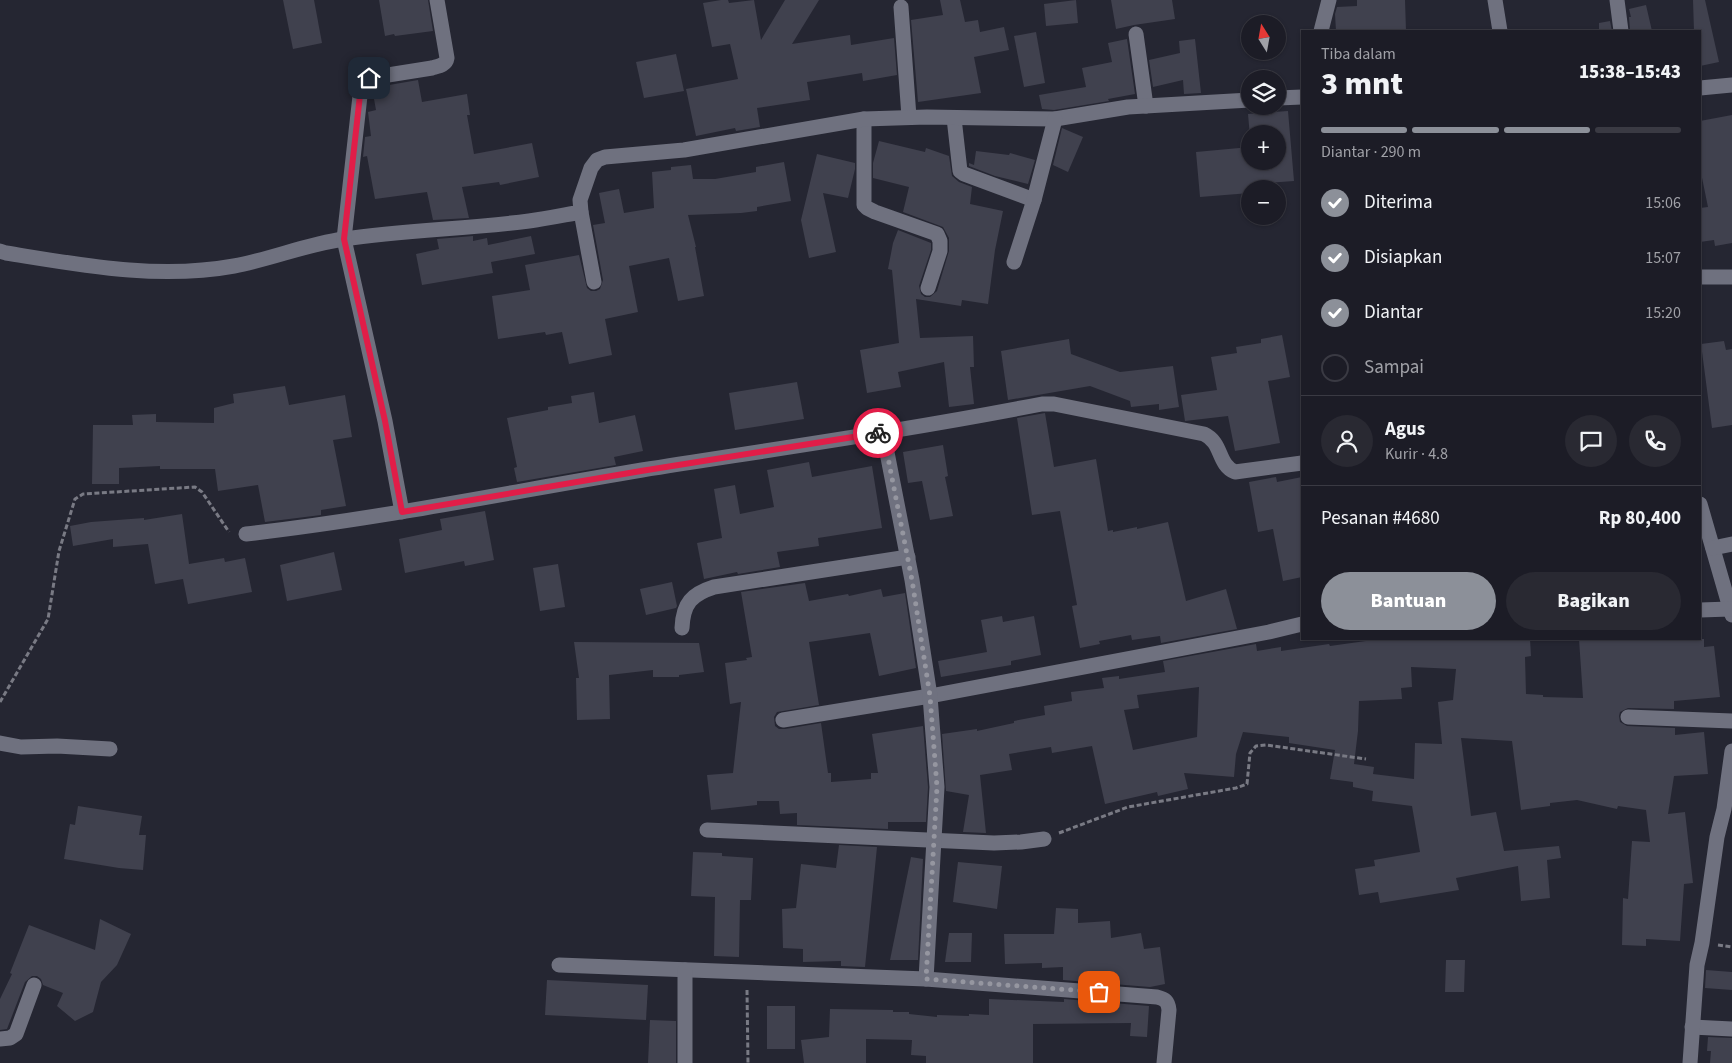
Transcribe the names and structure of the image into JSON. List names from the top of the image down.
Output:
{
  "north": "top",
  "page": {
    "map_buttons": ["+", "−"],
    "heading": ["3 mnt", "Tiba dalam", "15:38–15:43"],
    "panel": [
      "Agus",
      "Kurir · 4.8",
      "Pesanan #4680",
      "Rp 80,400"
    ],
    "bar": "Diantar · 290 m",
    "list": [
      ["Diterima", "15:06"],
      ["Disiapkan", "15:07"],
      ["Diantar", "15:20"],
      "Sampai"
    ],
    "buttons": ["Bantuan", "Bagikan"]
  }
}
